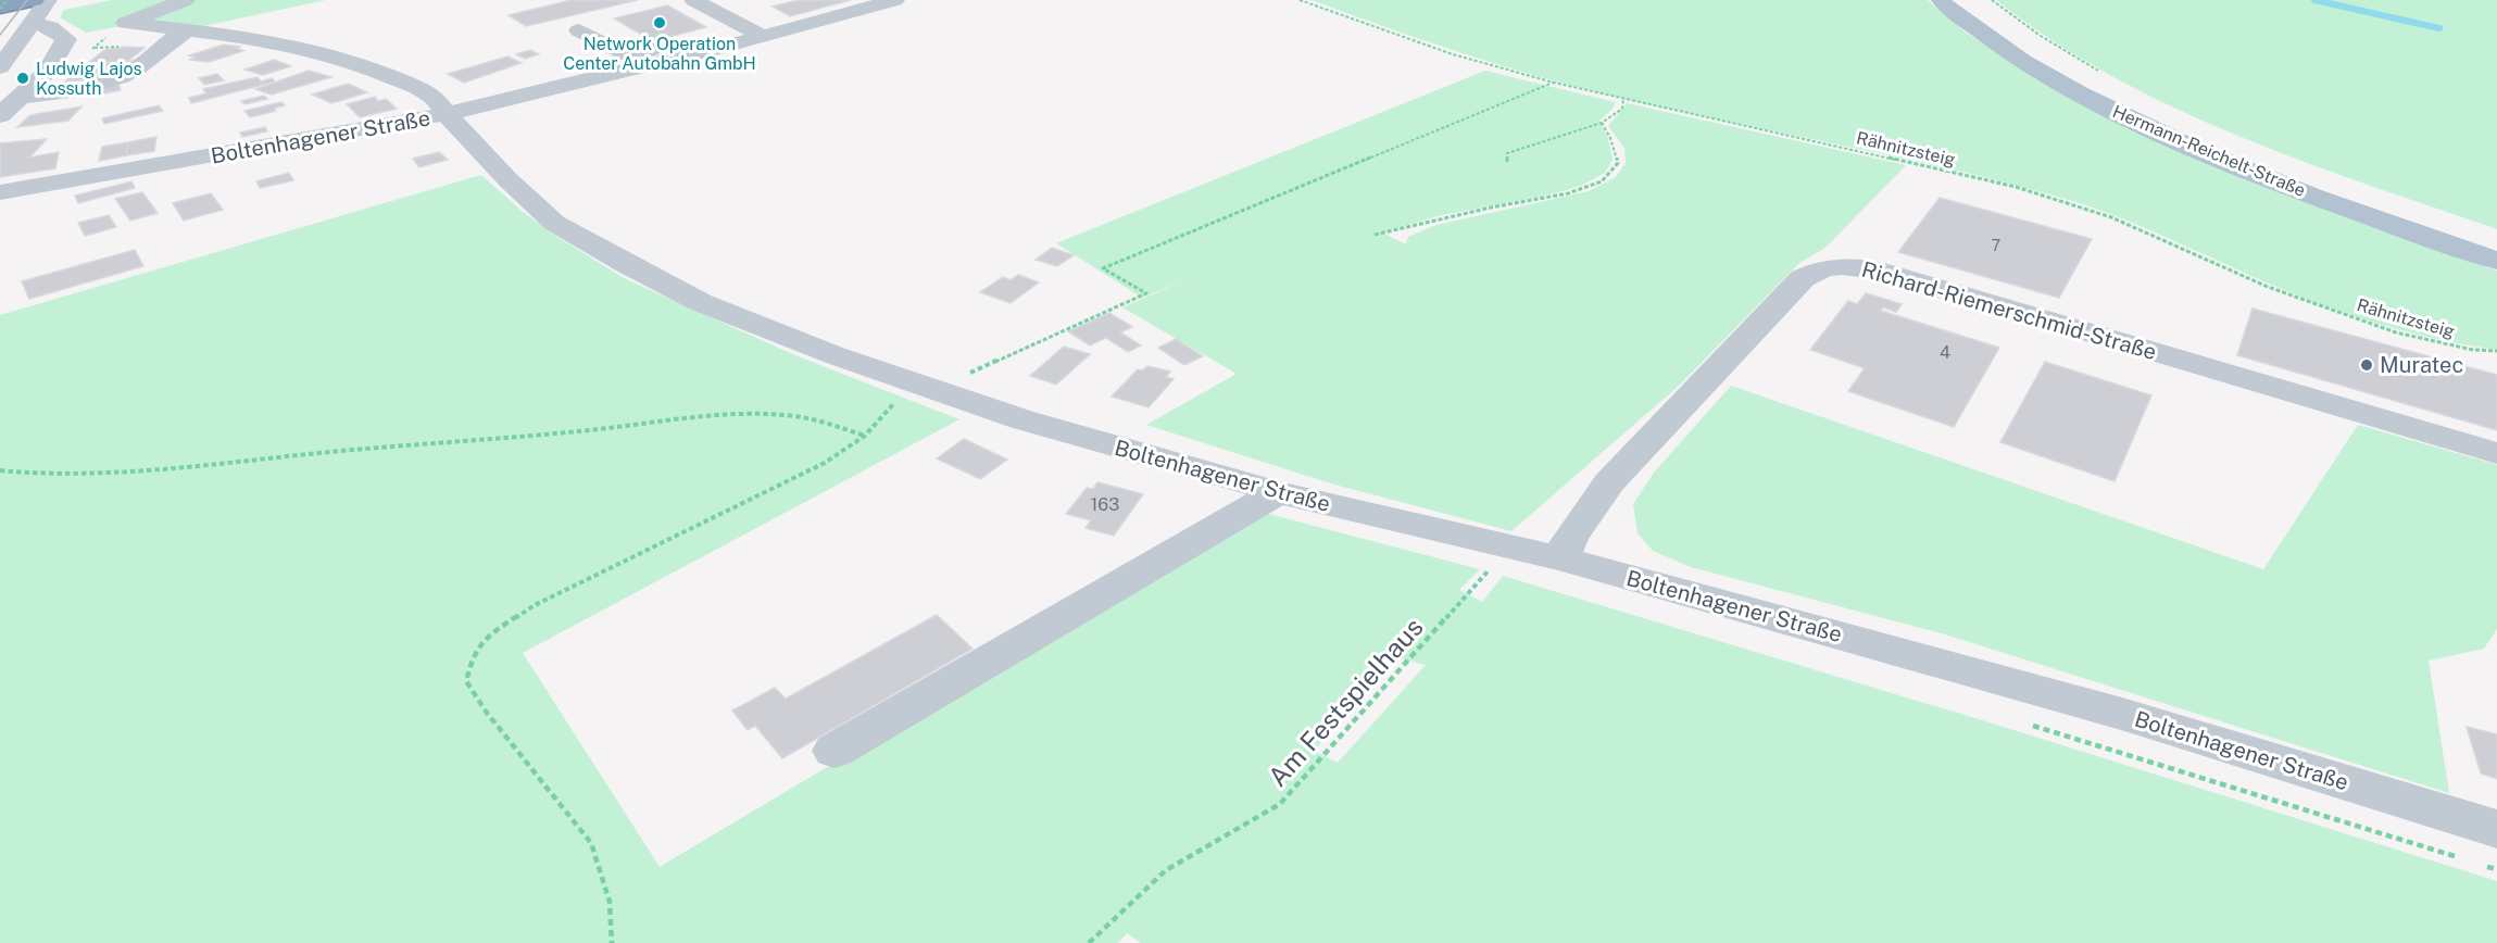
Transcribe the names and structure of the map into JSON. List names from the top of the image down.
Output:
{
  "streets": {
    "main road": ["Hermann-Reichelt-Straße"],
    "street": ["Boltenhagener Straße", "Richard-Riemerschmid-Straße"],
    "path": ["Rähnitzsteig", "Am Festspielhaus"]
  },
  "crossings": [
    ["Boltenhagener Straße", "Richard-Riemerschmid-Straße"]
  ],
  "places": ["Network Operation Center Autobahn GmbH", "Ludwig Lajos Kossuth", "Muratec"],
  "house_numbers": ["7", "4", "163"]
}
